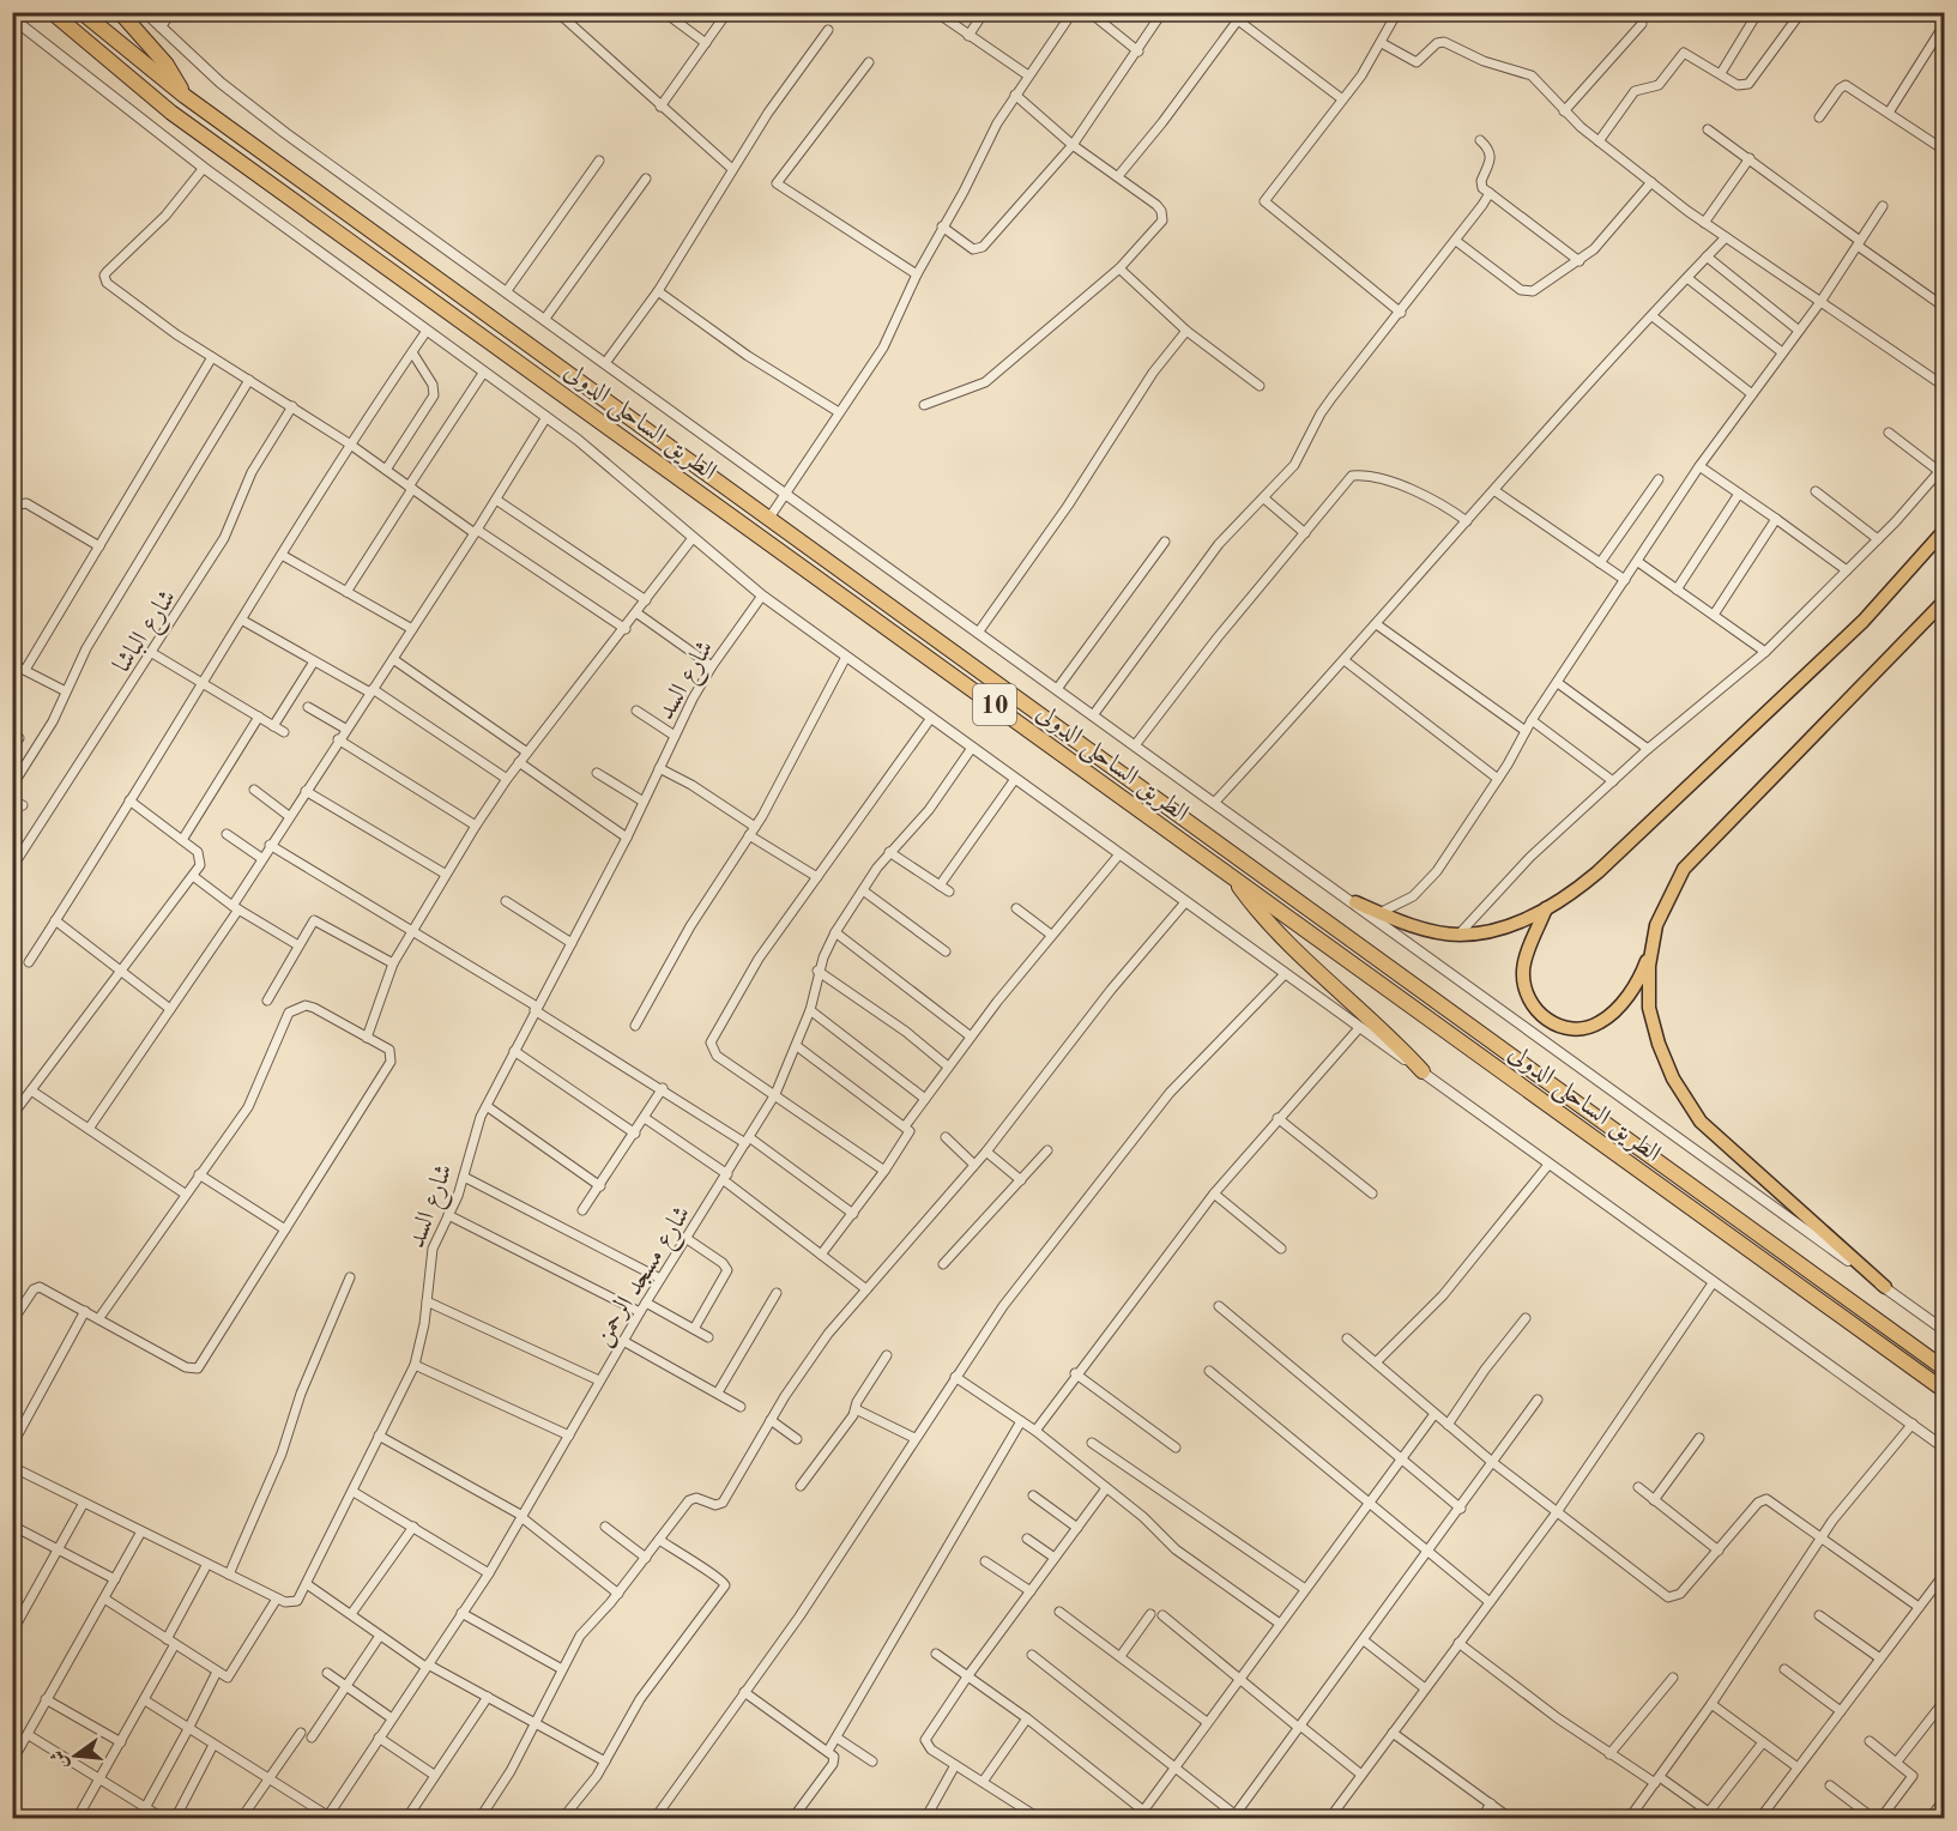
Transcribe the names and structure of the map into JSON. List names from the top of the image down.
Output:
{
  "streets": {
    "highway": ["الطريق الساحلى الدولى", "10"],
    "street": ["شارع الباشا", "شارع السد", "شارع مسجد الرحمن"]
  },
  "north": "left"
}
